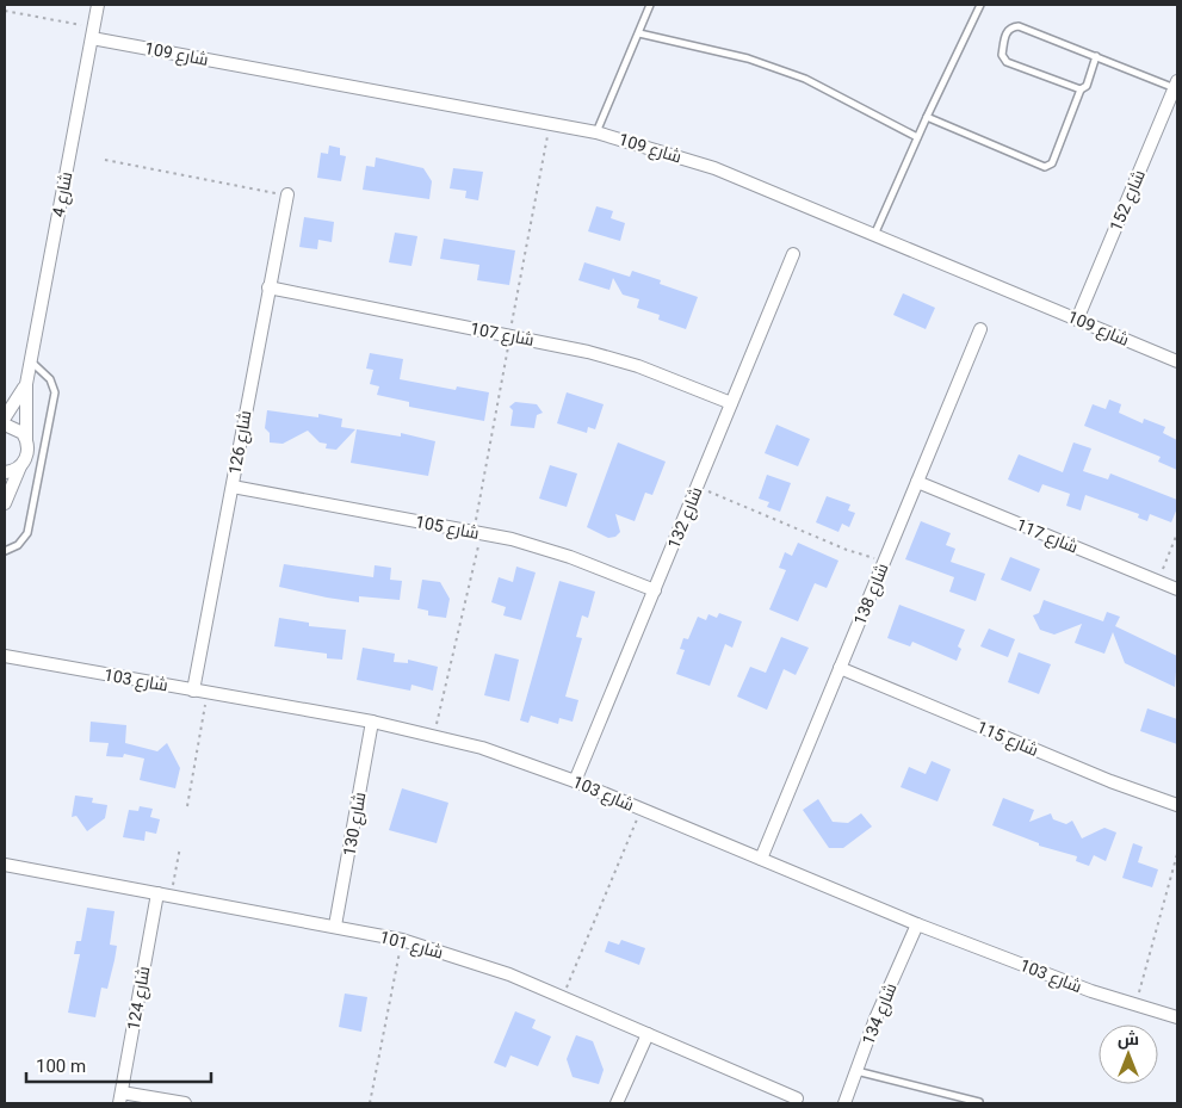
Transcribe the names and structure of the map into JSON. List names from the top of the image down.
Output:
{
  "streets": {
    "street": [
      "شارع 109",
      "شارع 4",
      "شارع 152",
      "شارع 107",
      "شارع 126",
      "شارع 132",
      "شارع 105",
      "شارع 117",
      "شارع 138",
      "شارع 103",
      "شارع 115",
      "شارع 130",
      "شارع 101",
      "شارع 124",
      "شارع 134"
    ]
  },
  "crossings": [
    ["شارع 109", "شارع 4"],
    ["شارع 109", "شارع 152"],
    ["شارع 107", "شارع 126"],
    ["شارع 107", "شارع 132"],
    ["شارع 126", "شارع 105"],
    ["شارع 126", "شارع 103"],
    ["شارع 132", "شارع 105"],
    ["شارع 132", "شارع 103"],
    ["شارع 117", "شارع 138"],
    ["شارع 138", "شارع 103"],
    ["شارع 138", "شارع 115"],
    ["شارع 103", "شارع 130"],
    ["شارع 103", "شارع 134"],
    ["شارع 130", "شارع 101"],
    ["شارع 101", "شارع 124"]
  ],
  "scale_bar": "100 m",
  "north": "top"
}
